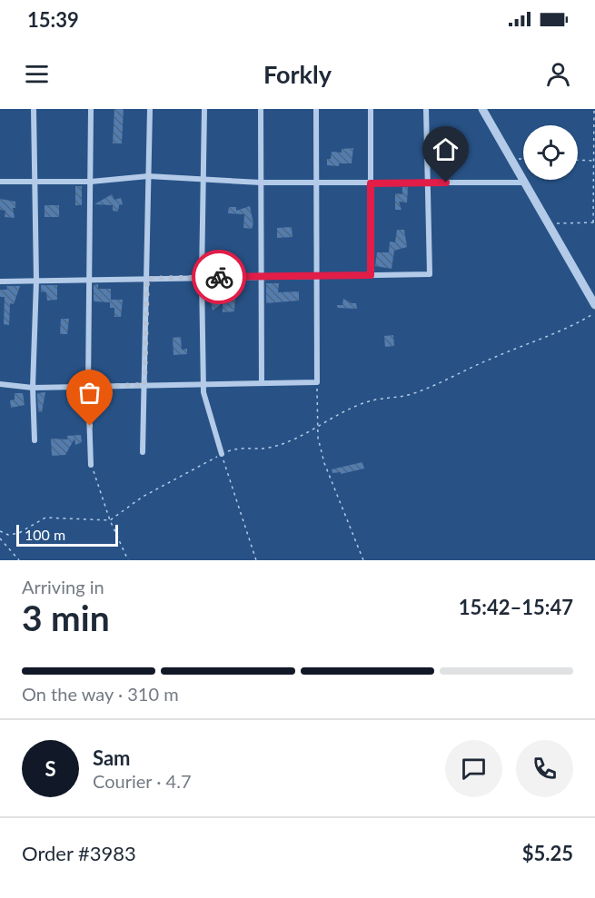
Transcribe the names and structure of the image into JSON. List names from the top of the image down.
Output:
{
  "scale_bar": "100 m",
  "page": {
    "status": "15:39",
    "header": "Forkly",
    "scale": "100 m",
    "heading": ["3 min", "Arriving in", "15:42–15:47"],
    "panel": [
      "Sam",
      "Courier · 4.7",
      "Order #3983",
      "$5.25"
    ],
    "bar": "On the way · 310 m",
    "round": "S"
  }
}
